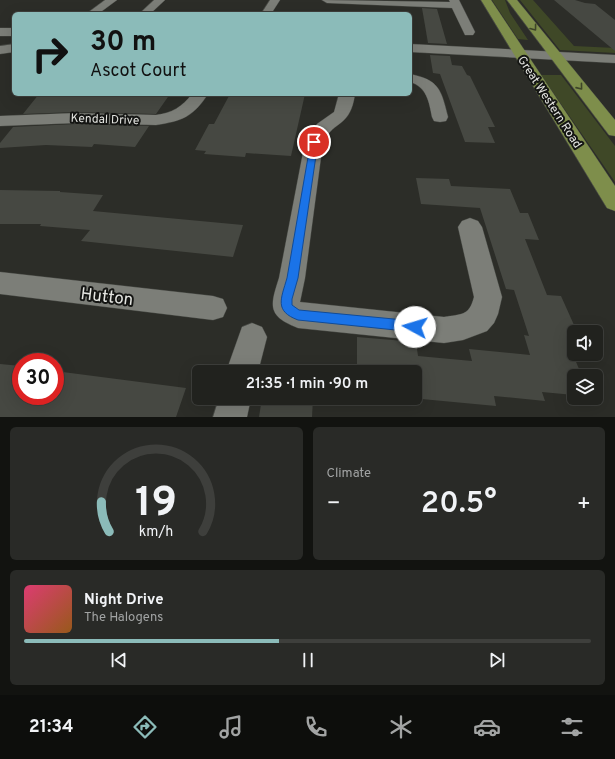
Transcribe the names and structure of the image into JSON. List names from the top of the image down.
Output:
{
  "streets": {
    "main road": ["Great Western Road"],
    "street": ["Kendal Drive", "Hutton"]
  },
  "page": {
    "turn": ["30 m", "Ascot Court"],
    "limit": "30",
    "trip": "21:35 · 1 min · 90 m",
    "tile": "Climate",
    "heat": ["−", "20.5°", "+"],
    "song": ["Night Drive", "The Halogens"],
    "tabs": "21:34",
    "gauge": ["19", "km/h"]
  }
}
